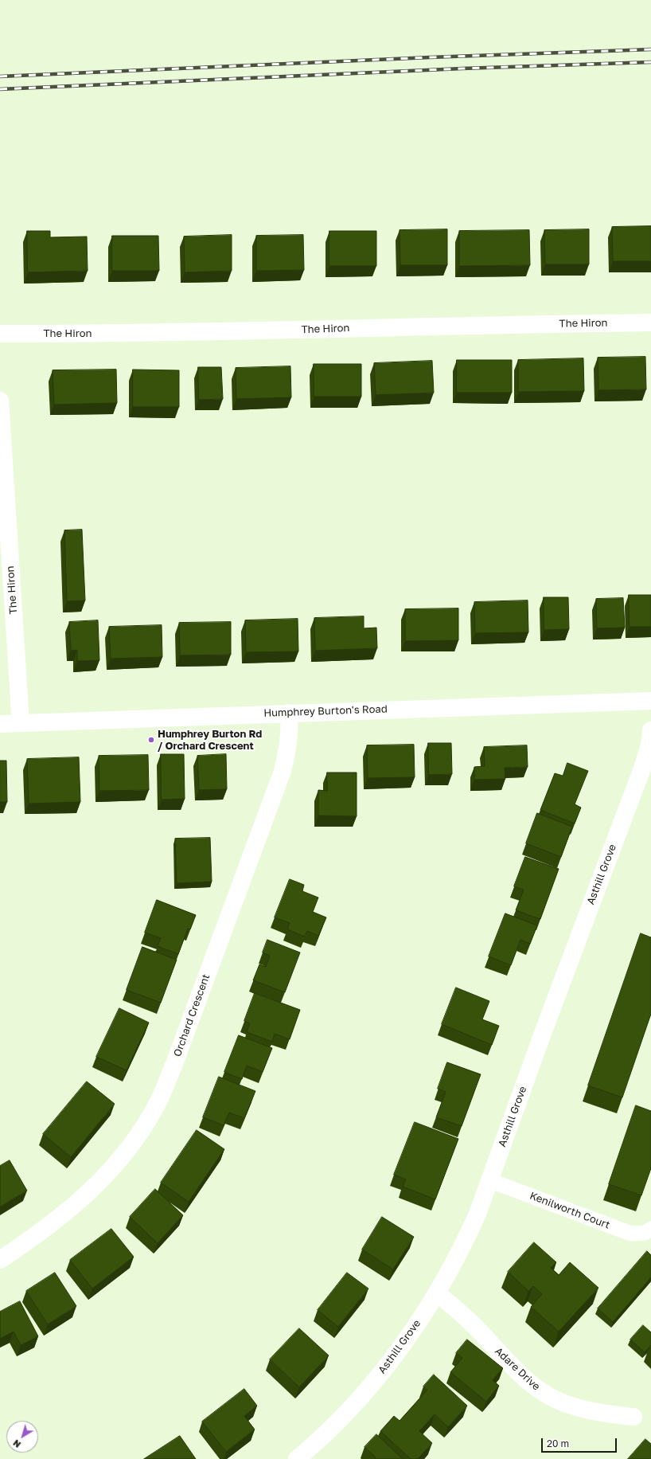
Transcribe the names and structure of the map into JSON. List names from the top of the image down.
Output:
{
  "streets": {
    "street": [
      "The Hiron",
      "Humphrey Burton's Road",
      "Asthill Grove",
      "Orchard Crescent",
      "Adare Drive"
    ],
    "lane": ["Kenilworth Court"]
  },
  "crossings": [
    ["The Hiron", "Humphrey Burton's Road"],
    ["Humphrey Burton's Road", "Orchard Crescent"],
    ["Asthill Grove", "Kenilworth Court"],
    ["Asthill Grove", "Adare Drive"]
  ],
  "places": ["Humphrey Burton Rd / Orchard Crescent"],
  "scale_bar": "20 m",
  "north": "bottom left"
}
